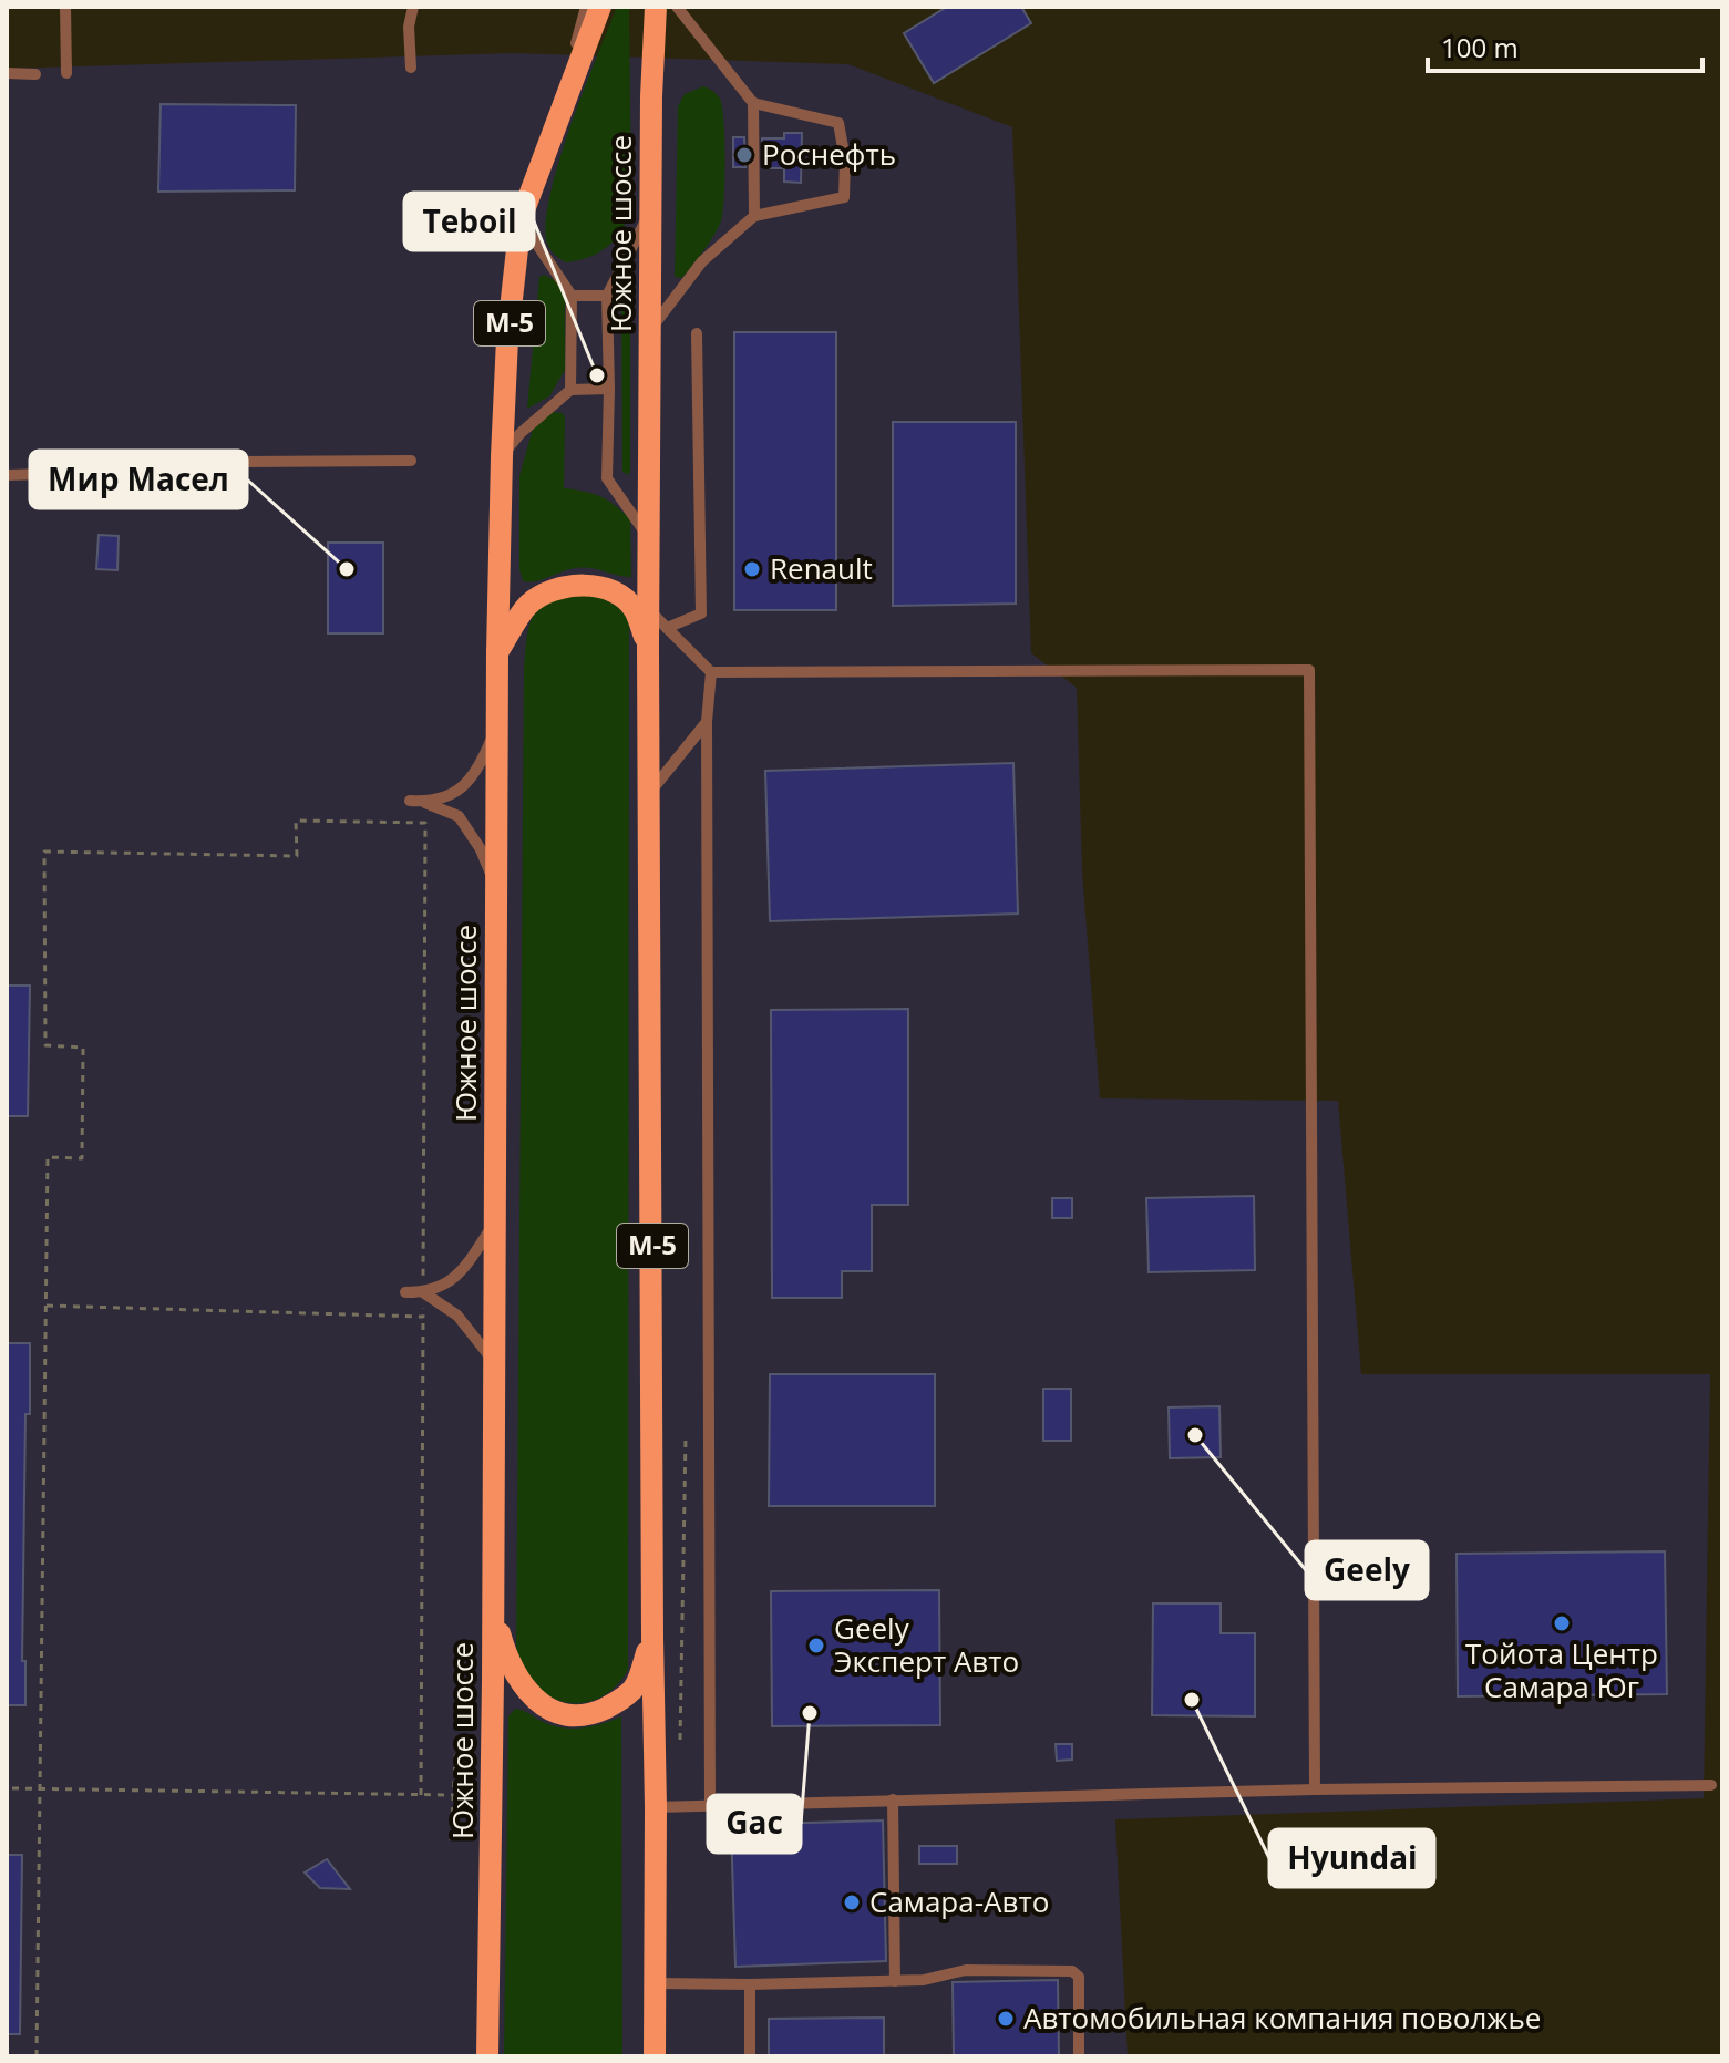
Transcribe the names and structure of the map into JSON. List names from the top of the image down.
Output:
{
  "streets": {
    "main road": ["Южное шоссе", "М-5"]
  },
  "places": [
    "Роснефть",
    "Teboil",
    "Мир Масел",
    "Renault",
    "Geely",
    "Тойота Центр Самара Юг",
    "Geely Эксперт Авто",
    "Hyundai",
    "Gac",
    "Самара-Авто",
    "Автомобильная компания поволжье"
  ],
  "scale_bar": "100 m"
}
